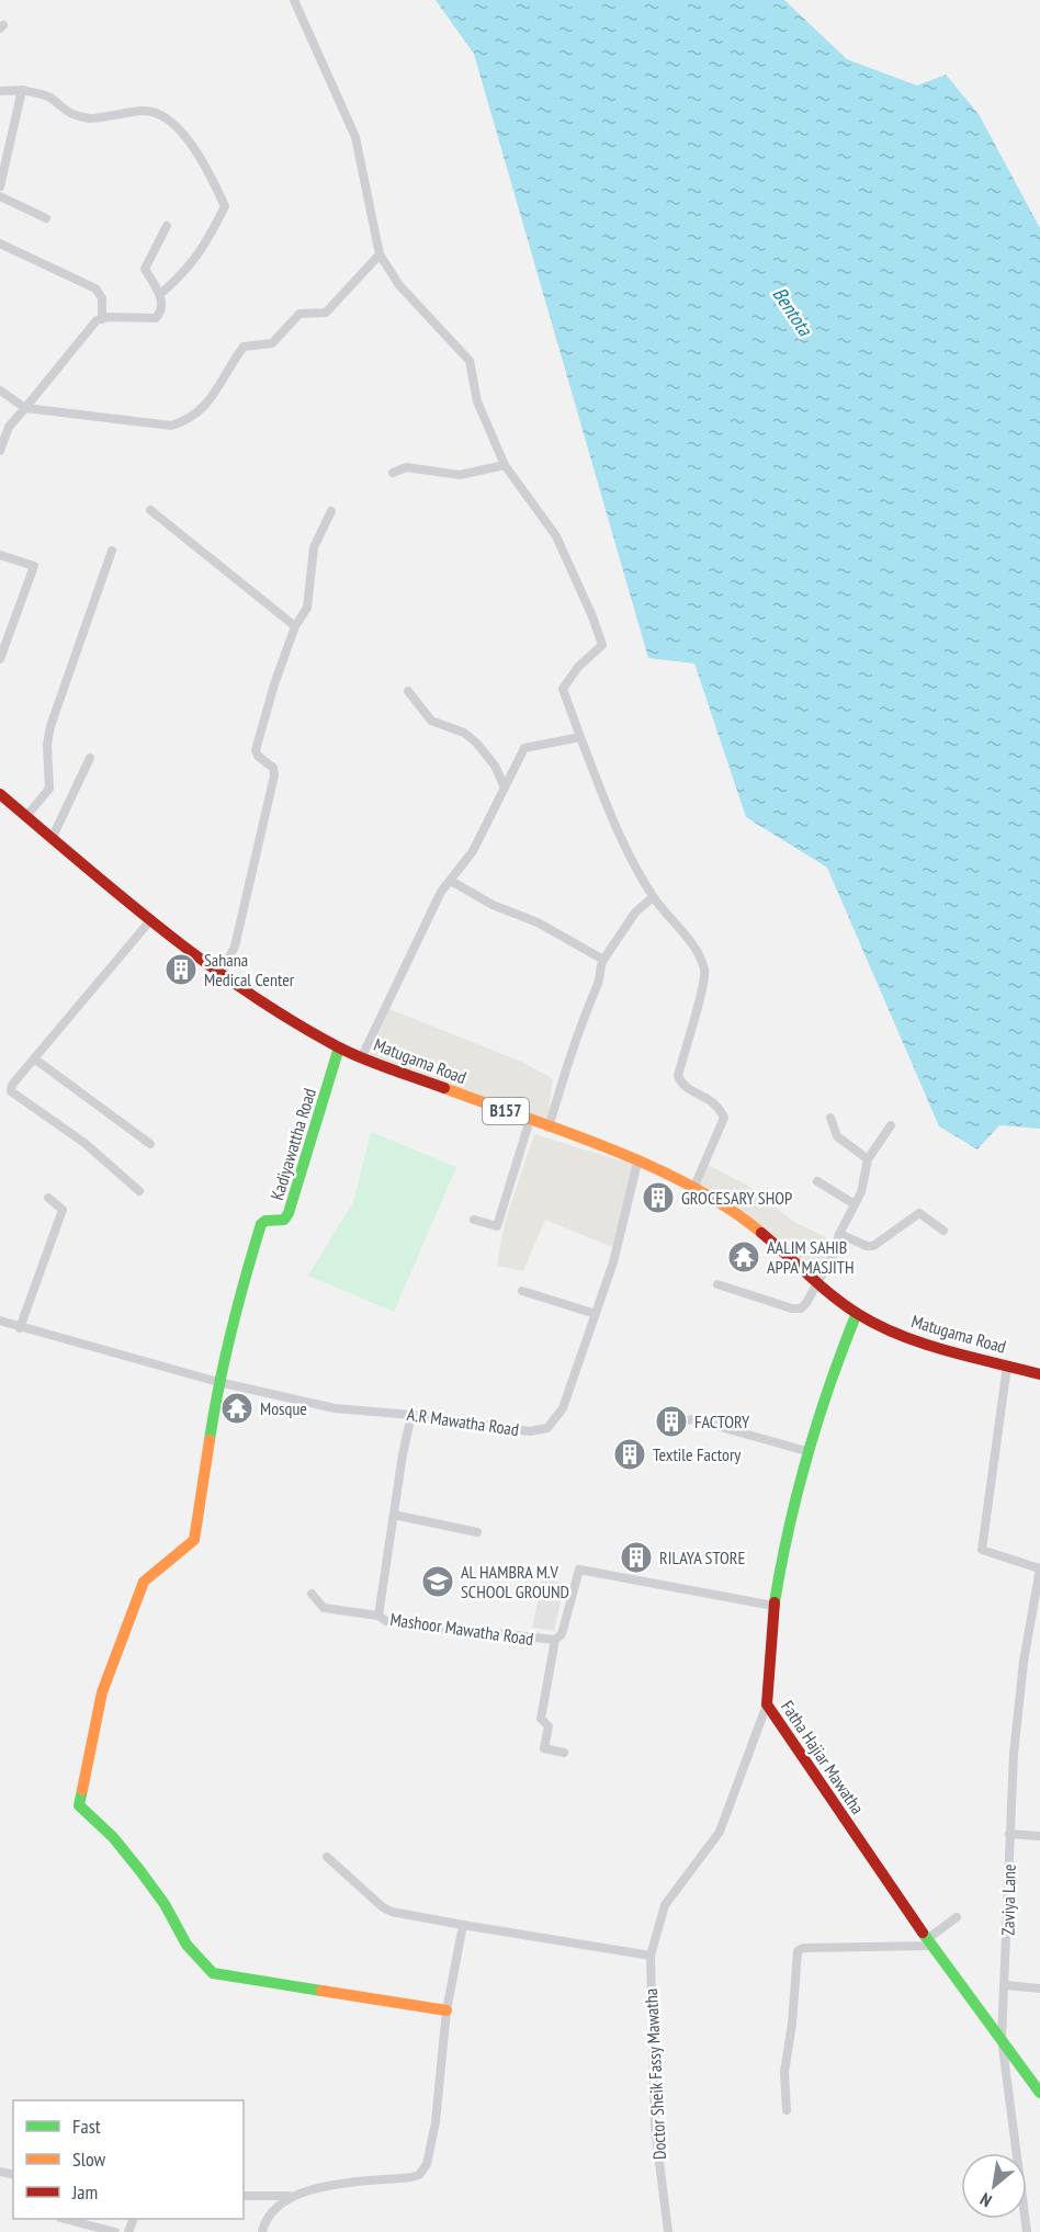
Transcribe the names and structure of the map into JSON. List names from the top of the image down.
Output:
{
  "streets": {
    "street": [
      "Matugama Road",
      "B157",
      "Kadiyawattha Road",
      "A.R Mawatha Road",
      "Mashoor Mawatha Road",
      "Fatha Hajiar Mawatha",
      "Zaviya Lane",
      "Doctor Sheik Fassy Mawatha"
    ]
  },
  "crossings": [
    ["Matugama Road", "Kadiyawattha Road"],
    ["Matugama Road", "A.R Mawatha Road"],
    ["Matugama Road", "Fatha Hajiar Mawatha"],
    ["Kadiyawattha Road", "A.R Mawatha Road"],
    ["A.R Mawatha Road", "Mashoor Mawatha Road"],
    ["Mashoor Mawatha Road", "Fatha Hajiar Mawatha"],
    ["Fatha Hajiar Mawatha", "Zaviya Lane"],
    ["Fatha Hajiar Mawatha", "Doctor Sheik Fassy Mawatha"]
  ],
  "water": ["Bentota"],
  "places": {
    "building": [
      "Sahana Medical Center",
      "GROCESARY SHOP",
      "FACTORY",
      "Textile Factory",
      "RILAYA STORE"
    ],
    "temple": ["AALIM SAHIB APPA MASJITH", "Mosque"],
    "school or university": ["AL HAMBRA M.V SCHOOL GROUND"]
  },
  "legend": ["Fast", "Slow", "Jam"],
  "north": "bottom left"
}
